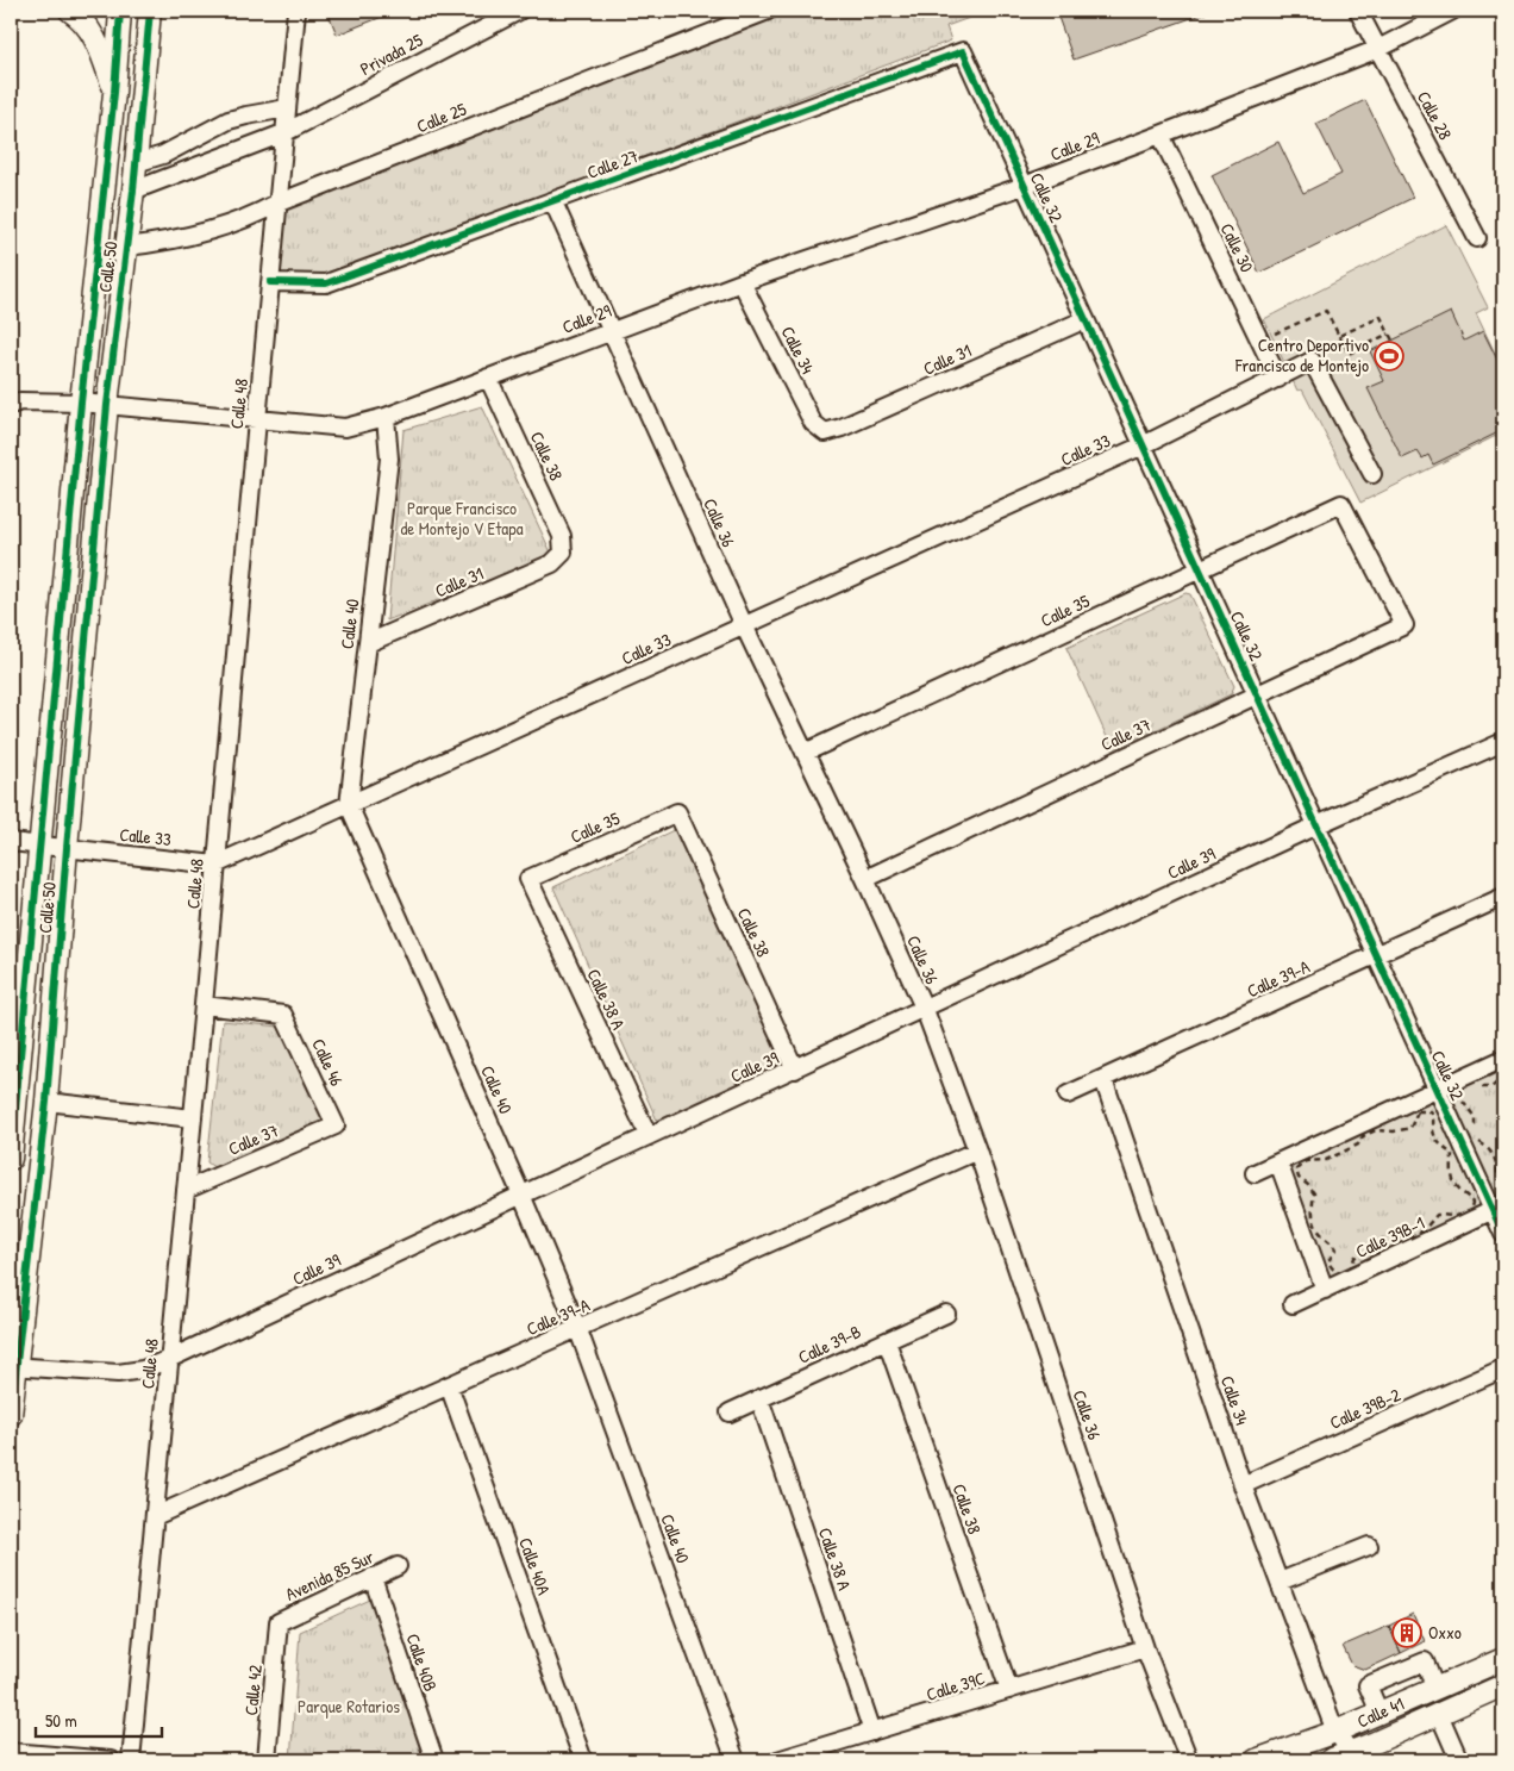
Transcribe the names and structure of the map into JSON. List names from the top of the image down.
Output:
{
  "streets": {
    "main road": ["Calle 50", "Calle 41"],
    "street": [
      "Privada 25",
      "Calle 28",
      "Calle 25",
      "Calle 29",
      "Calle 27",
      "Calle 32",
      "Calle 30",
      "Calle 34",
      "Calle 31",
      "Calle 48",
      "Calle 33",
      "Calle 38",
      "Calle 36",
      "Calle 35",
      "Calle 40",
      "Calle 37",
      "Calle 39",
      "Calle 39-A",
      "Calle 38 A",
      "Calle 46",
      "Calle 39B-1",
      "Calle 39-B",
      "Calle 39B-2",
      "Calle 40A",
      "Avenida 85 Sur",
      "Calle 40B",
      "Calle 39C",
      "Calle 42"
    ]
  },
  "crossings": [
    ["Privada 25", "Calle 48"],
    ["Calle 28", "Calle 29"],
    ["Calle 25", "Calle 50"],
    ["Calle 25", "Calle 48"],
    ["Calle 29", "Calle 32"],
    ["Calle 29", "Calle 30"],
    ["Calle 29", "Calle 50"],
    ["Calle 29", "Calle 34"],
    ["Calle 29", "Calle 48"],
    ["Calle 29", "Calle 38"],
    ["Calle 29", "Calle 36"],
    ["Calle 29", "Calle 40"],
    ["Calle 27", "Calle 32"],
    ["Calle 27", "Calle 48"],
    ["Calle 27", "Calle 36"],
    ["Calle 32", "Calle 31"],
    ["Calle 32", "Calle 33"],
    ["Calle 32", "Calle 35"],
    ["Calle 32", "Calle 37"],
    ["Calle 32", "Calle 39"],
    ["Calle 32", "Calle 39-A"],
    ["Calle 32", "Calle 39B-1"],
    ["Calle 30", "Calle 33"],
    ["Calle 50", "Calle 33"],
    ["Calle 50", "Calle 39"],
    ["Calle 34", "Calle 31"],
    ["Calle 34", "Calle 39-A"],
    ["Calle 34", "Calle 39B-2"],
    ["Calle 34", "Calle 41"],
    ["Calle 31", "Calle 38"],
    ["Calle 31", "Calle 40"],
    ["Calle 48", "Calle 33"],
    ["Calle 48", "Calle 37"],
    ["Calle 48", "Calle 39"],
    ["Calle 48", "Calle 39-A"],
    ["Calle 48", "Calle 46"],
    ["Calle 33", "Calle 36"],
    ["Calle 33", "Calle 40"],
    ["Calle 38", "Calle 35"],
    ["Calle 38", "Calle 39"],
    ["Calle 38", "Calle 39-B"],
    ["Calle 38", "Calle 39C"],
    ["Calle 36", "Calle 35"],
    ["Calle 36", "Calle 37"],
    ["Calle 36", "Calle 39"],
    ["Calle 36", "Calle 39-A"],
    ["Calle 36", "Calle 39C"],
    ["Calle 35", "Calle 37"],
    ["Calle 35", "Calle 38 A"],
    ["Calle 40", "Calle 39"],
    ["Calle 40", "Calle 39-A"],
    ["Calle 37", "Calle 46"],
    ["Calle 39", "Calle 38 A"],
    ["Calle 39-A", "Calle 40A"],
    ["Calle 38 A", "Calle 39-B"],
    ["Calle 38 A", "Calle 39C"],
    ["Avenida 85 Sur", "Calle 40B"],
    ["Avenida 85 Sur", "Calle 42"]
  ],
  "parks": ["Parque Francisco de Montejo V Etapa", "Parque Rotarios"],
  "places": {
    "sports": ["Centro Deportivo Francisco de Montejo"],
    "building": ["Oxxo"]
  },
  "scale_bar": "50 m"
}
